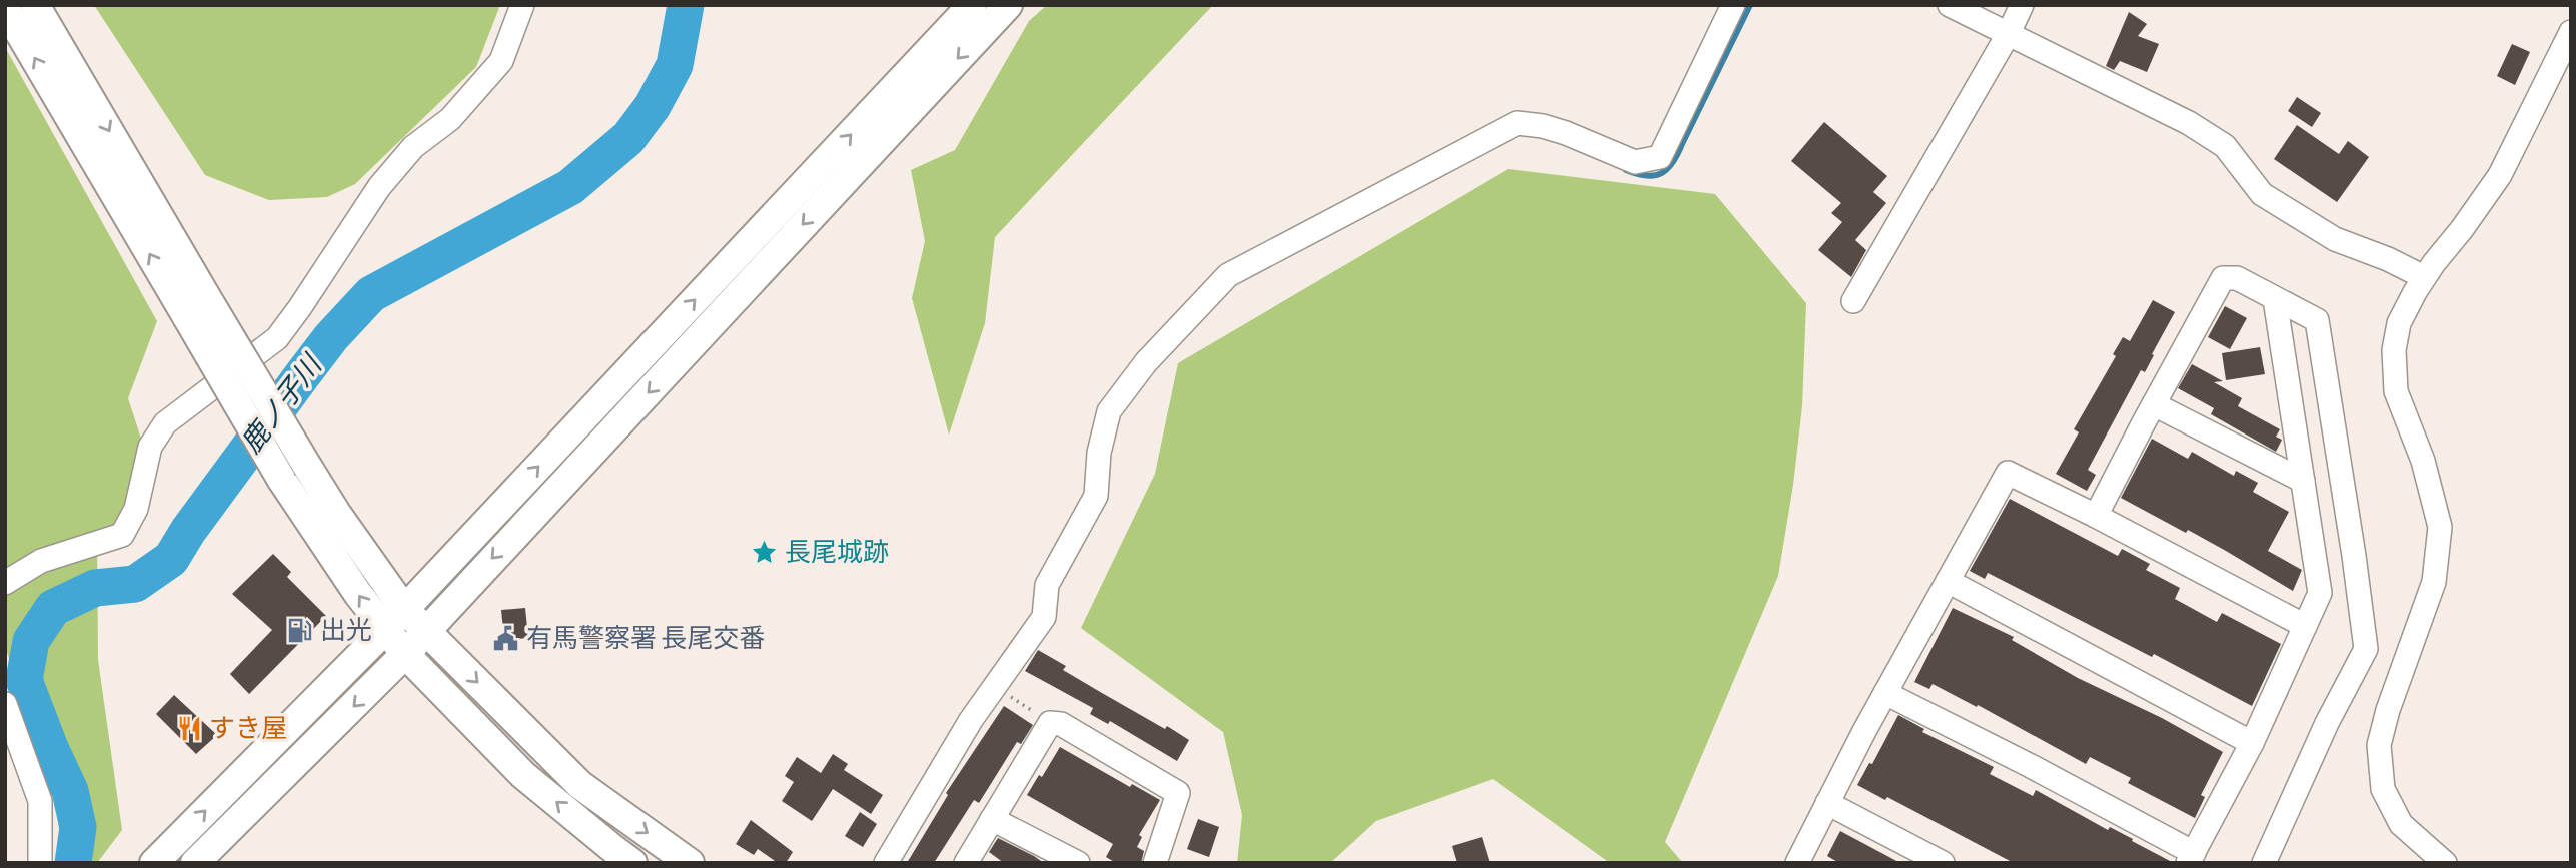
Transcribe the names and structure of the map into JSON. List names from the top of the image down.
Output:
{
  "water": ["鹿ノ子川"],
  "places": {
    "place": ["長尾城跡"],
    "fuel station": ["出光"],
    "public building": ["有馬警察署 長尾交番"],
    "restaurant": ["すき屋"]
  }
}
